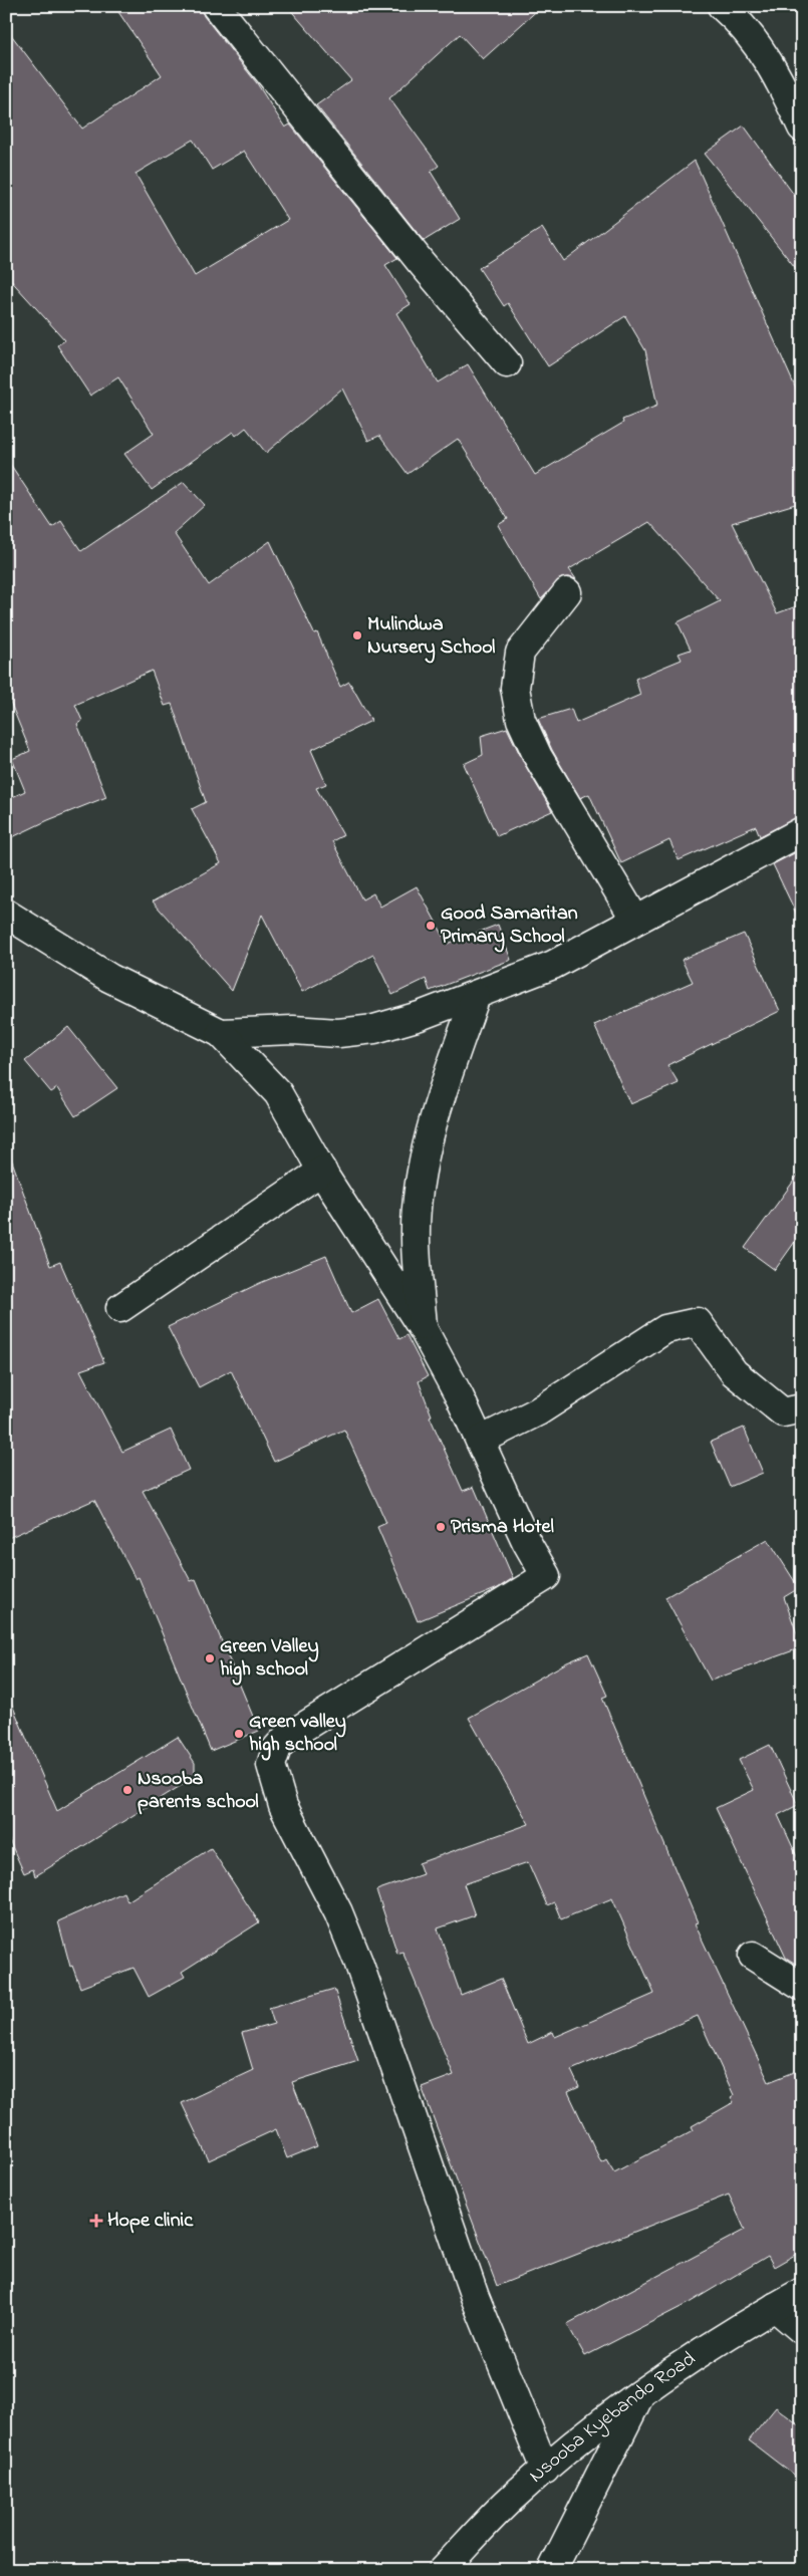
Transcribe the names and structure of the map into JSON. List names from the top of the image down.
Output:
{
  "streets": {
    "street": ["Nsooba Kyebando Road"]
  },
  "places": {
    "other": [
      "Mulindwa Nursery School",
      "Good Samaritan Primary School",
      "Prisma Hotel",
      "Green Valley high school",
      "Green valley high school",
      "Nsooba parents school"
    ],
    "health": ["Hope clinic"]
  }
}
